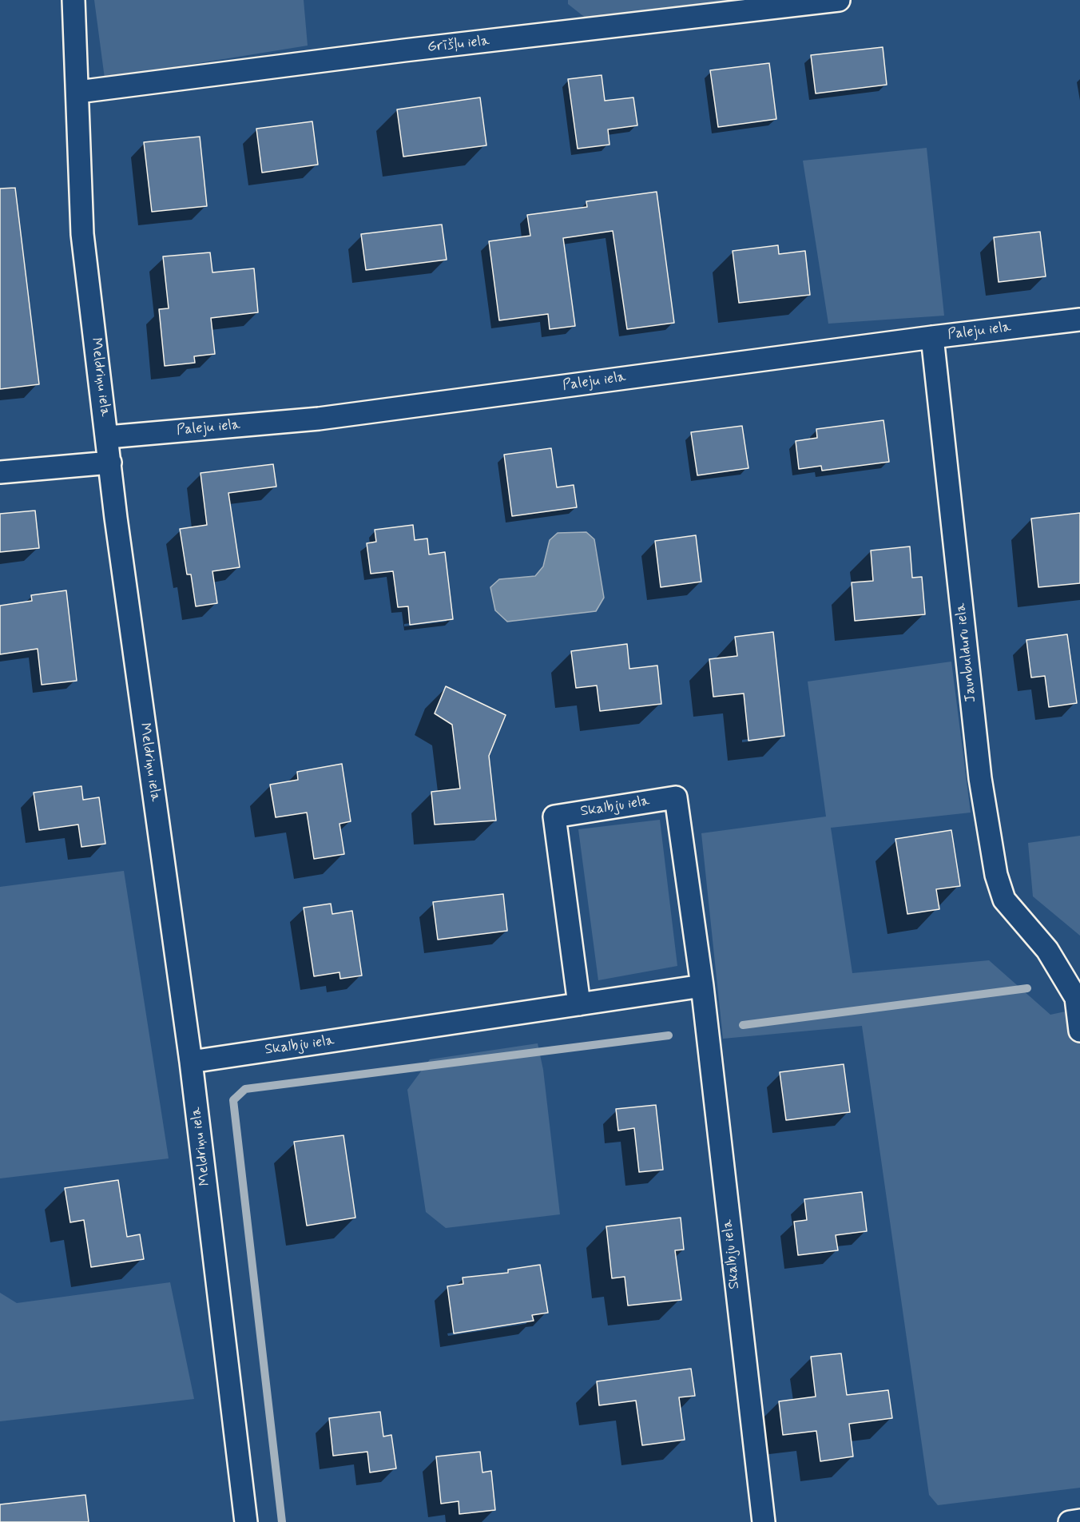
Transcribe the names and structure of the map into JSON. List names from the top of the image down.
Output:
{
  "streets": {
    "street": [
      "Grīšļu iela",
      "Paleju iela",
      "Meldriņu iela",
      "Jaunbulduru iela",
      "Skalbju iela"
    ]
  },
  "crossings": [
    ["Grīšļu iela", "Meldriņu iela"],
    ["Paleju iela", "Meldriņu iela"],
    ["Paleju iela", "Jaunbulduru iela"],
    ["Meldriņu iela", "Skalbju iela"]
  ]
}
